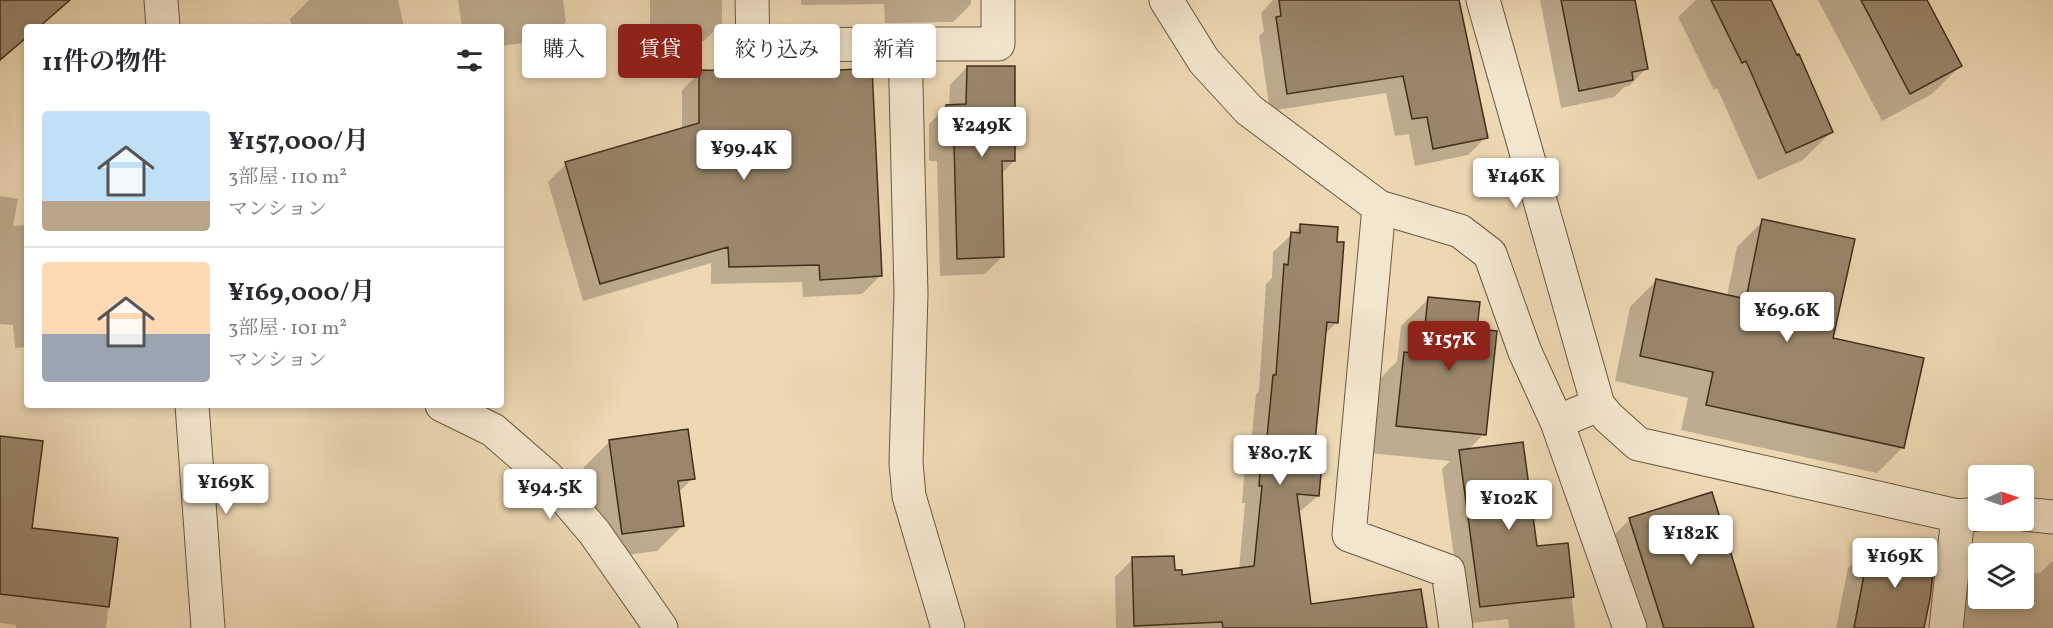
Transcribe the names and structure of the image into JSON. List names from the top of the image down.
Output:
{
  "north": "right",
  "page": {
    "chip": [
      "購入",
      "賃貸",
      "絞り込み",
      "新着"
    ],
    "heading": "11件の物件",
    "list": [
      {
        "name": "¥157,000/月",
        "note": "3部屋 · 110 m² · マンション"
      },
      {
        "name": "¥169,000/月",
        "note": "3部屋 · 101 m² · マンション"
      }
    ],
    "price": [
      "¥249K",
      "¥99.4K",
      "¥146K",
      "¥69.6K",
      "¥157K",
      "¥80.7K",
      "¥169K",
      "¥94.5K",
      "¥102K",
      "¥182K",
      "¥169K"
    ]
  }
}
